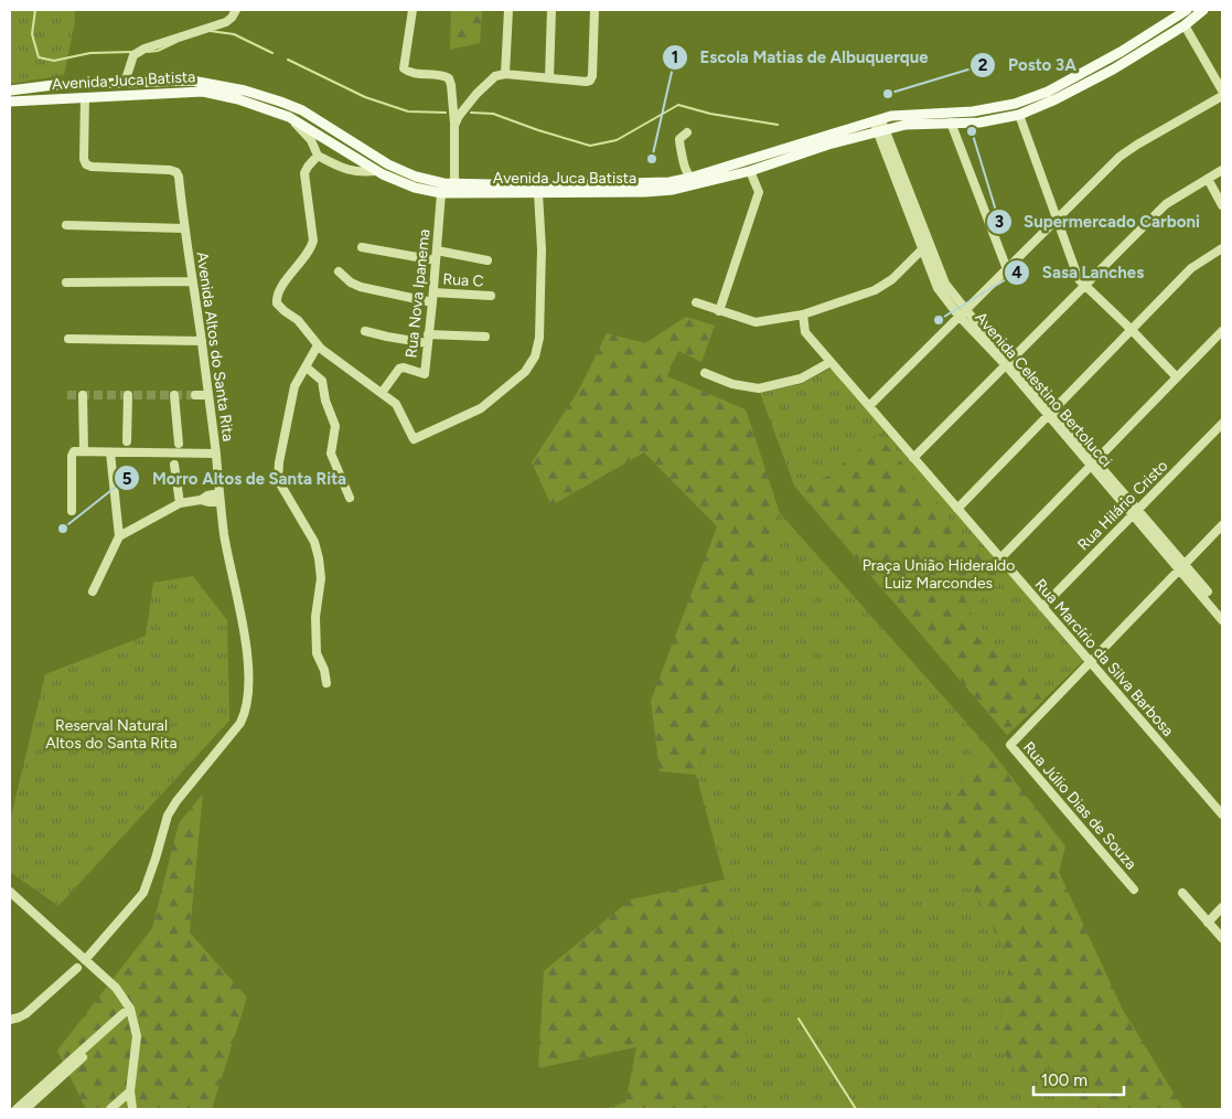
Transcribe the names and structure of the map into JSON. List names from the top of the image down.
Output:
{
  "streets": {
    "main road": ["Avenida Juca Batista"],
    "street": [
      "Rua C",
      "Rua Nova Ipanema",
      "Avenida Altos do Santa Rita",
      "Avenida Celestino Bertolucci",
      "Rua Hilário Cristo",
      "Rua Marcírio da Silva Barbosa",
      "Rua Júlio Dias de Souza"
    ]
  },
  "crossings": [
    ["Avenida Juca Batista", "Rua Nova Ipanema"],
    ["Avenida Juca Batista", "Avenida Altos do Santa Rita"],
    ["Avenida Juca Batista", "Avenida Celestino Bertolucci"],
    ["Rua C", "Rua Nova Ipanema"],
    ["Avenida Celestino Bertolucci", "Rua Hilário Cristo"],
    ["Avenida Celestino Bertolucci", "Rua Júlio Dias de Souza"],
    ["Rua Hilário Cristo", "Rua Marcírio da Silva Barbosa"],
    ["Rua Marcírio da Silva Barbosa", "Rua Júlio Dias de Souza"]
  ],
  "parks": ["Praça União Hideraldo Luiz Marcondes", "Reserval Natural Altos do Santa Rita"],
  "places": [
    "Posto 3A",
    "Supermercado Carboni",
    "Escola Matias de Albuquerque",
    "Sasa Lanches",
    "Morro Altos de Santa Rita"
  ],
  "scale_bar": "100 m"
}
